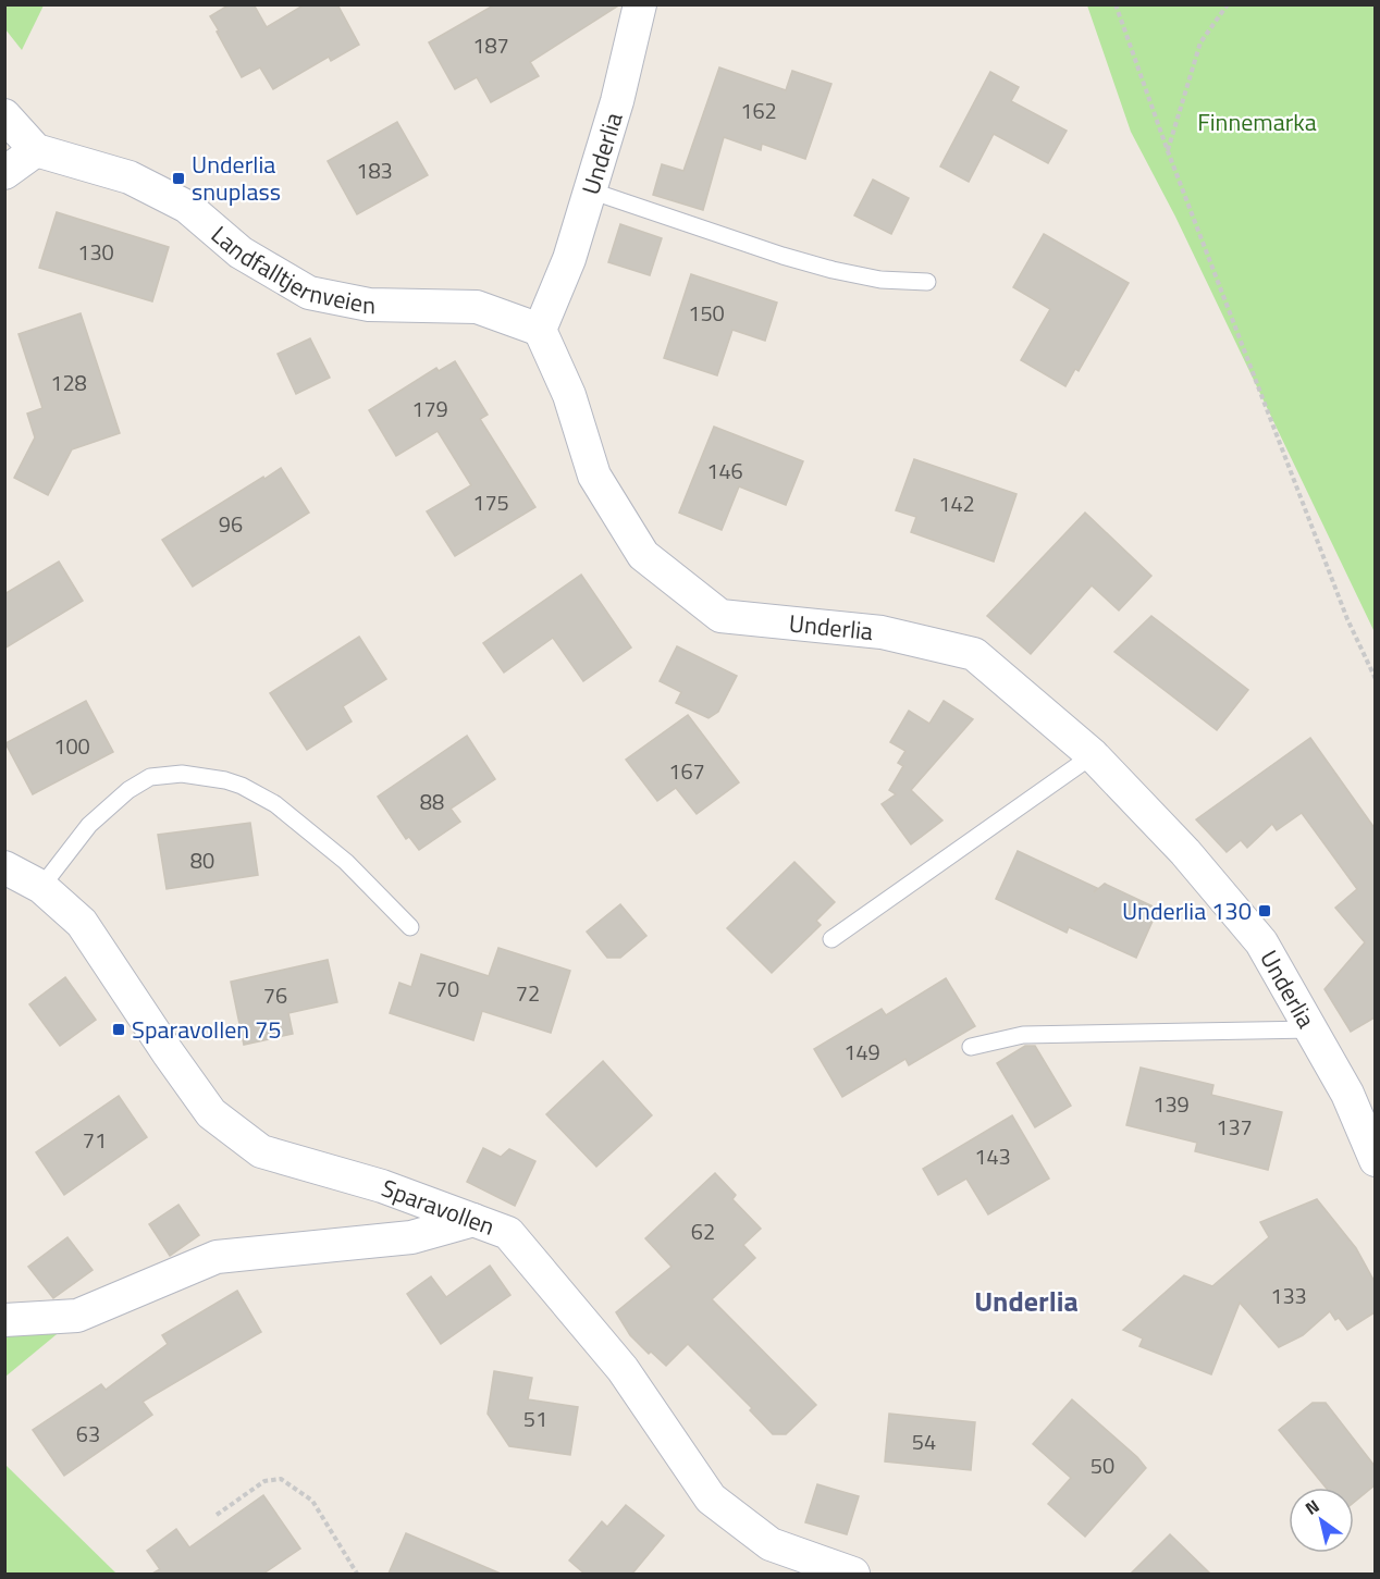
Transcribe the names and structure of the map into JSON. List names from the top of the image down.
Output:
{
  "streets": {
    "street": ["Underlia", "Landfalltjernveien", "Sparavollen"]
  },
  "crossings": [
    ["Underlia", "Landfalltjernveien"]
  ],
  "districts": ["Underlia"],
  "parks": ["Finnemarka"],
  "places": {
    "transit": ["Underlia snuplass", "Underlia 130", "Sparavollen 75"]
  },
  "house_numbers": [
    "187",
    "162",
    "183",
    "130",
    "150",
    "128",
    "179",
    "146",
    "175",
    "142",
    "96",
    "100",
    "167",
    "88",
    "80",
    "70",
    "72",
    "76",
    "149",
    "139",
    "137",
    "71",
    "143",
    "62",
    "133",
    "51",
    "63",
    "54",
    "50"
  ],
  "north": "top left"
}
